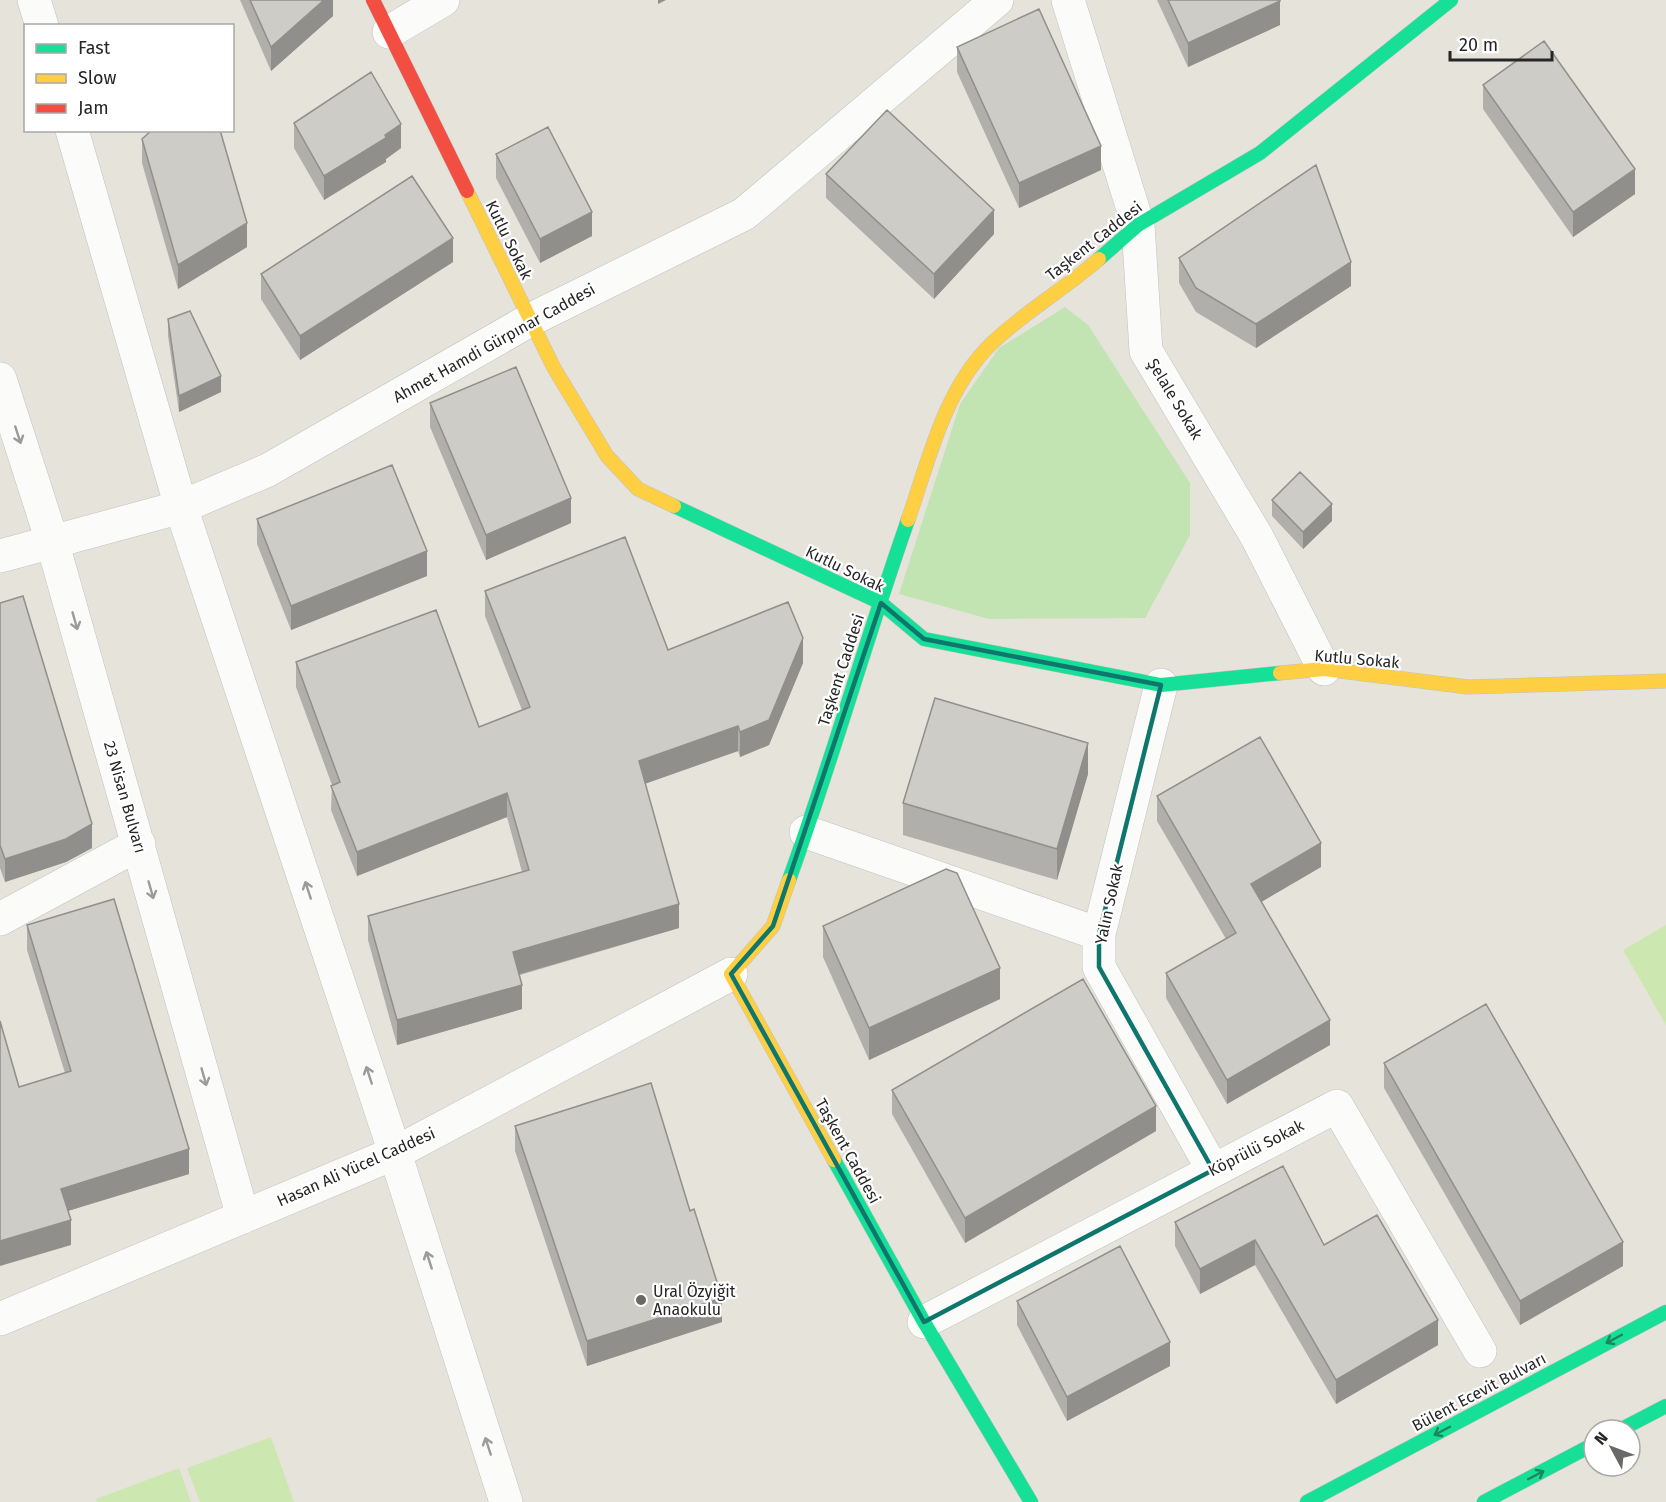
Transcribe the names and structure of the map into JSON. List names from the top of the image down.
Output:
{
  "streets": {
    "street": [
      "Kutlu Sokak",
      "Taşkent Caddesi",
      "Ahmet Hamdi Gürpınar Caddesi",
      "Şelale Sokak",
      "23 Nisan Bulvarı",
      "Yalın Sokak",
      "Köprülü Sokak",
      "Hasan Ali Yücel Caddesi",
      "Bülent Ecevit Bulvarı"
    ]
  },
  "crossings": [
    ["Kutlu Sokak", "Taşkent Caddesi"],
    ["Kutlu Sokak", "Ahmet Hamdi Gürpınar Caddesi"],
    ["Kutlu Sokak", "Şelale Sokak"],
    ["Kutlu Sokak", "Yalın Sokak"],
    ["Taşkent Caddesi", "Şelale Sokak"],
    ["Taşkent Caddesi", "Köprülü Sokak"],
    ["Taşkent Caddesi", "Hasan Ali Yücel Caddesi"],
    ["Ahmet Hamdi Gürpınar Caddesi", "23 Nisan Bulvarı"],
    ["23 Nisan Bulvarı", "Hasan Ali Yücel Caddesi"],
    ["Yalın Sokak", "Köprülü Sokak"]
  ],
  "places": ["Ural Özyiğit Anaokulu"],
  "legend": ["Fast", "Slow", "Jam"],
  "scale_bar": "20 m",
  "north": "top left"
}
